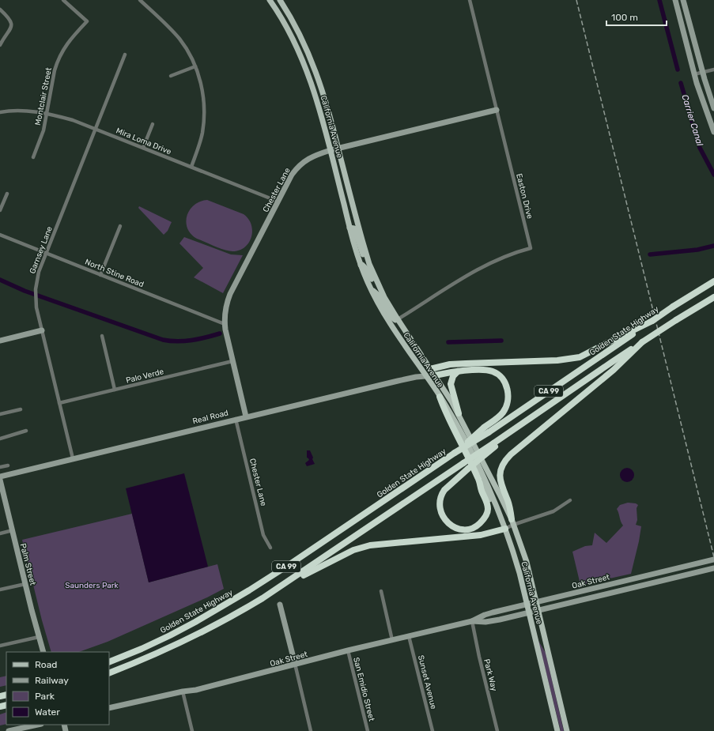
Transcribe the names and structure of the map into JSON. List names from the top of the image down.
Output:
{
  "streets": {
    "highway": ["Golden State Highway", "CA 99"],
    "main road": ["California Avenue"],
    "street": [
      "Montclair Street",
      "Mira Loma Drive",
      "Chester Lane",
      "Easton Drive",
      "Garnsey Lane",
      "North Stine Road",
      "Palo Verde",
      "Real Road",
      "Palm Street",
      "Oak Street",
      "Park Way",
      "Sunset Avenue",
      "San Emidio Street"
    ]
  },
  "crossings": [
    ["Montclair Street", "Mira Loma Drive"],
    ["California Avenue", "Chester Lane"],
    ["California Avenue", "Easton Drive"],
    ["California Avenue", "Real Road"],
    ["California Avenue", "Oak Street"],
    ["Mira Loma Drive", "Chester Lane"],
    ["Mira Loma Drive", "Garnsey Lane"],
    ["Chester Lane", "Easton Drive"],
    ["Chester Lane", "North Stine Road"],
    ["Chester Lane", "Palo Verde"],
    ["Chester Lane", "Real Road"],
    ["Garnsey Lane", "North Stine Road"],
    ["Garnsey Lane", "Palo Verde"],
    ["Garnsey Lane", "Real Road"],
    ["Oak Street", "Park Way"],
    ["Oak Street", "Sunset Avenue"],
    ["Oak Street", "San Emidio Street"]
  ],
  "water": ["Carrier Canal"],
  "parks": ["Saunders Park"],
  "legend": [
    "Road",
    "Railway",
    "Park",
    "Water"
  ],
  "scale_bar": "100 m"
}
